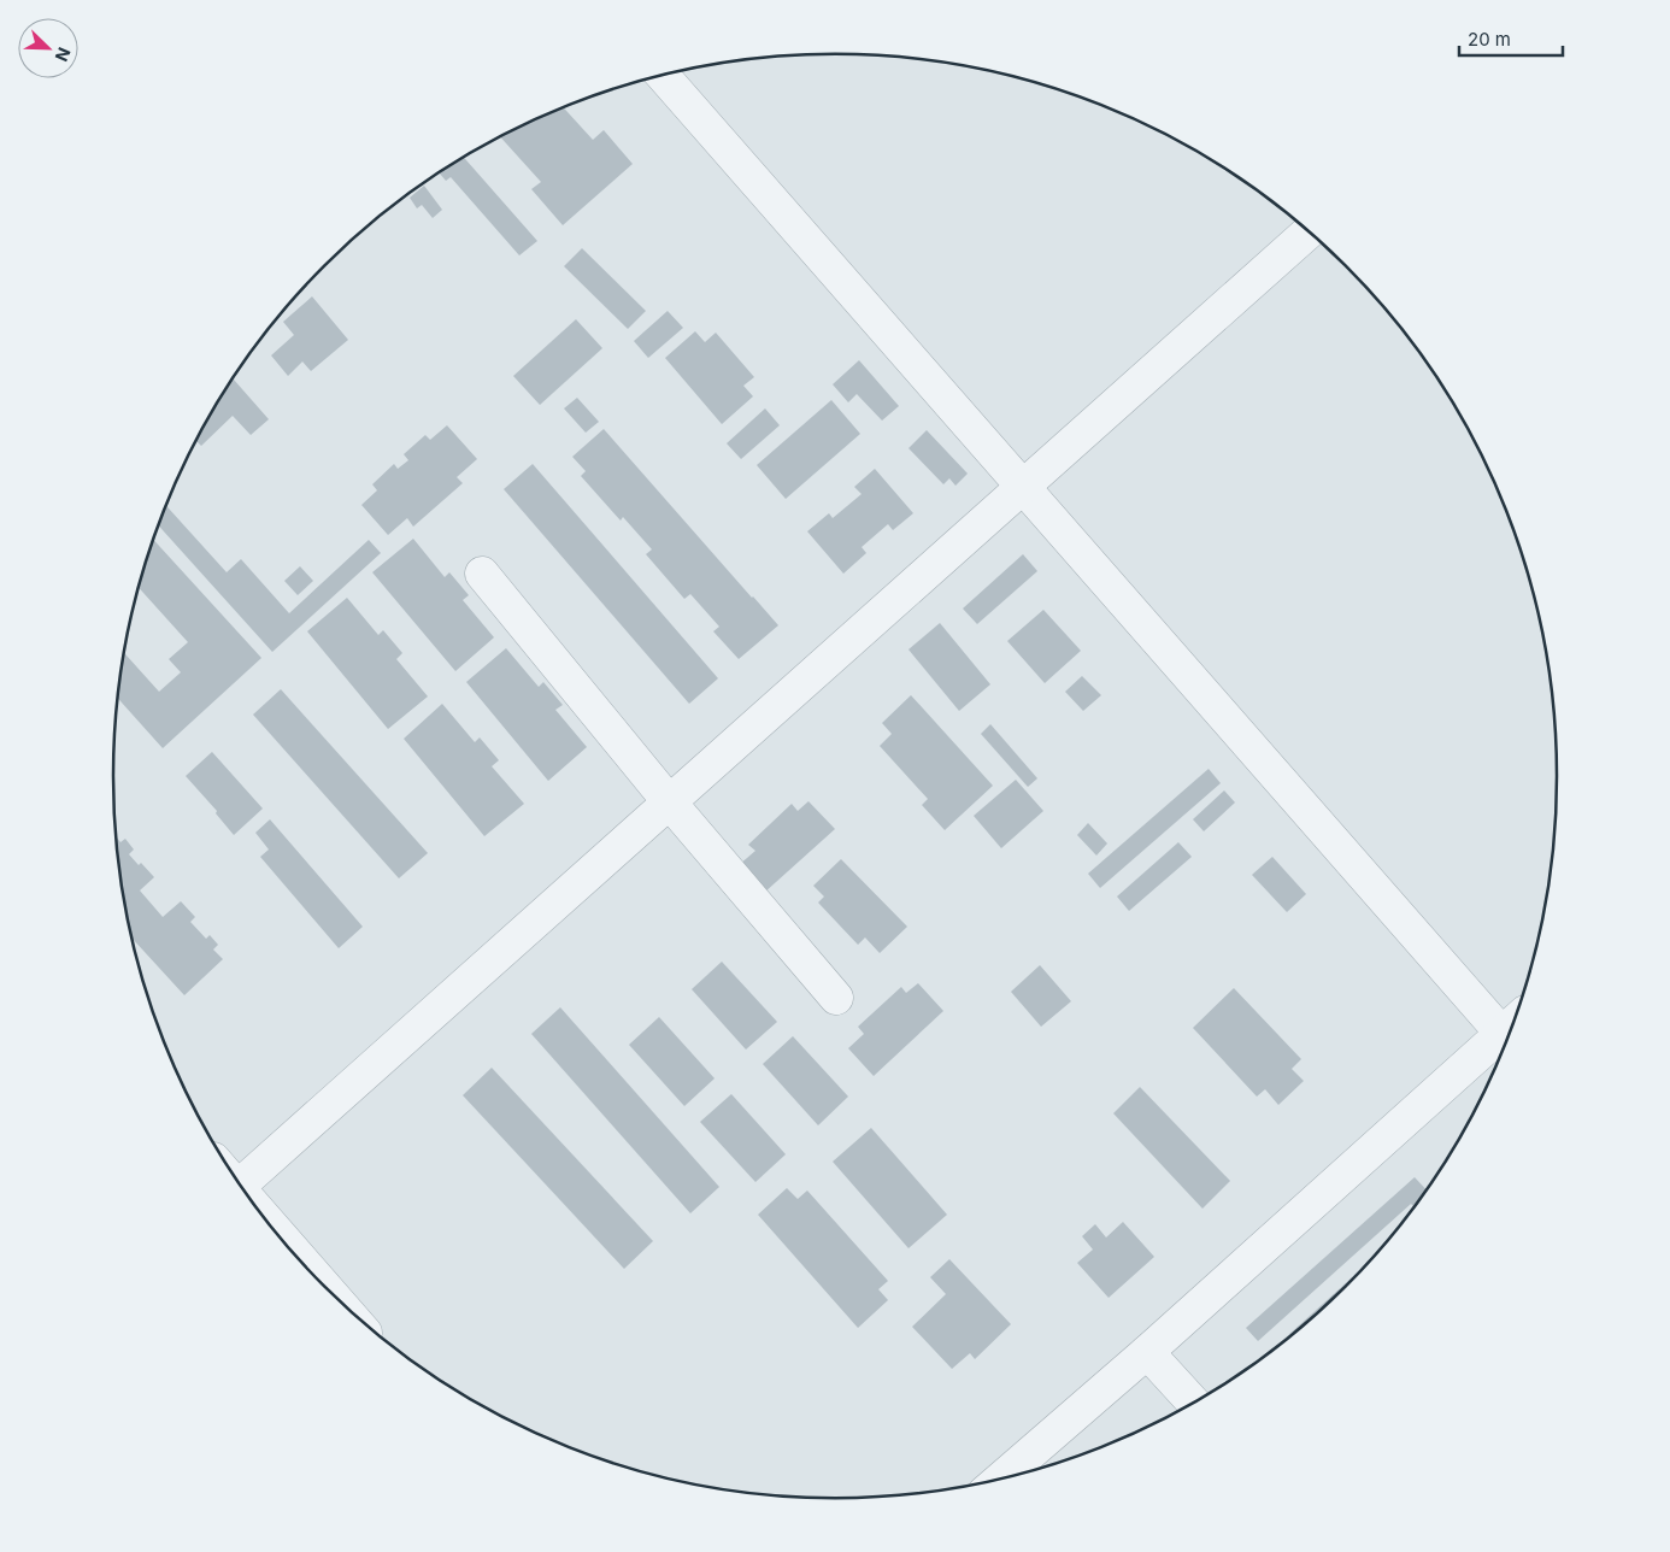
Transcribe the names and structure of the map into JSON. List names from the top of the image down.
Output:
{
  "scale_bar": "20 m",
  "north": "bottom right"
}
